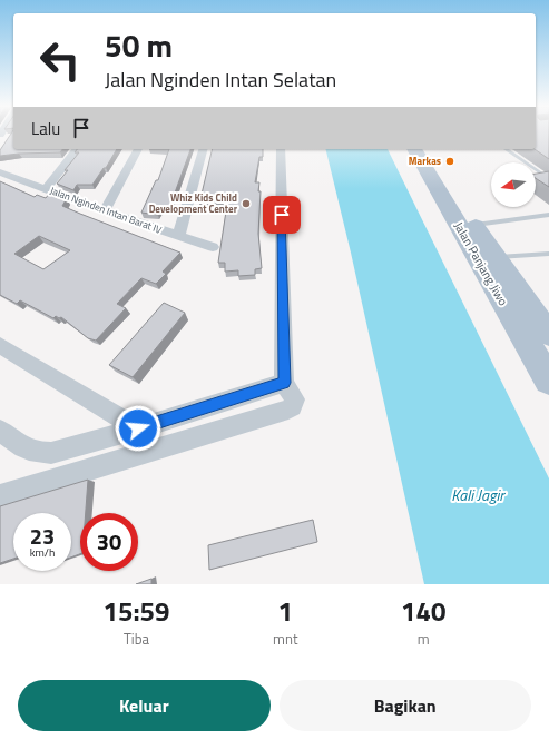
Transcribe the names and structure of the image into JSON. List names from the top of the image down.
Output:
{
  "streets": {
    "main road": ["Jalan Panjang Jiwo"],
    "street": ["Jalan Nginden Intan Barat IV"]
  },
  "water": ["Kali Jagir"],
  "places": ["Markas", "Whiz Kids Child Development Center"],
  "north": "left",
  "page": {
    "turn": ["50 m", "Jalan Nginden Intan Selatan"],
    "then": "Lalu",
    "speed": "23 km/h",
    "limit": "30",
    "eta": [
      "15:59",
      "Tiba",
      "1",
      "mnt",
      "140",
      "m"
    ],
    "buttons": ["Keluar", "Bagikan"]
  }
}
